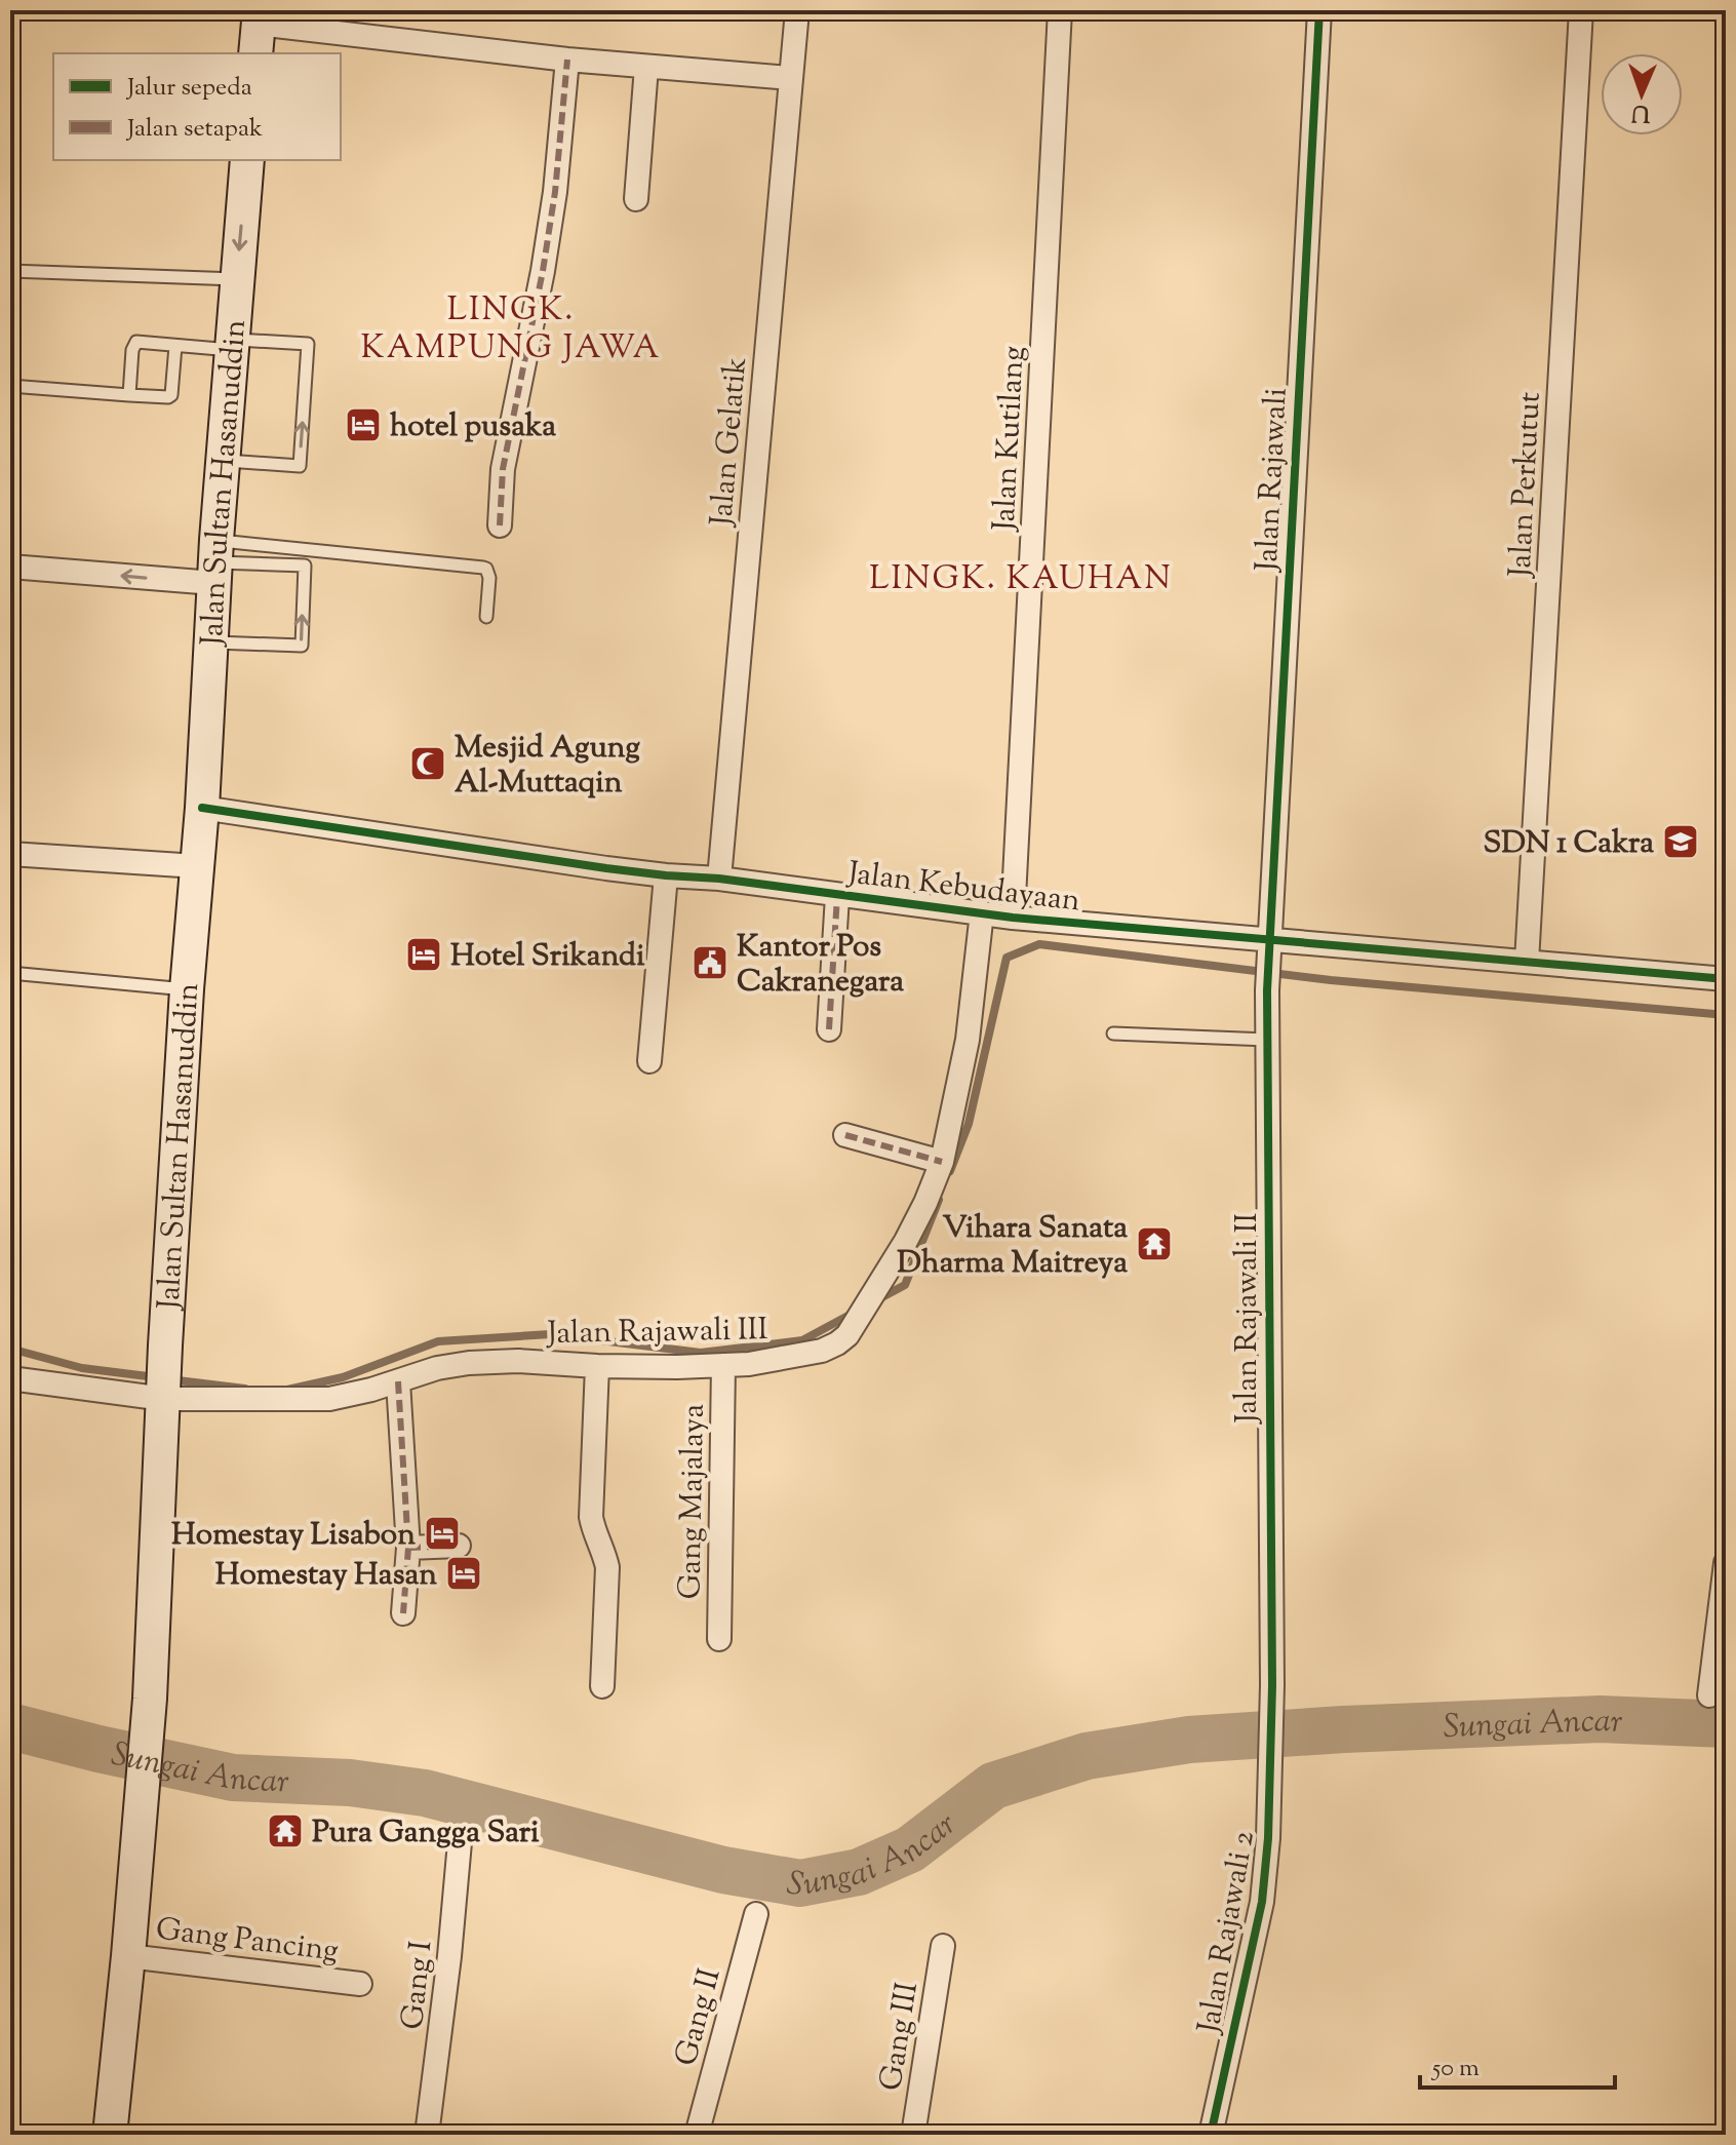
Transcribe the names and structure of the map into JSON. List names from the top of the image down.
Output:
{
  "streets": {
    "main road": ["Jalan Sultan Hasanuddin"],
    "street": [
      "Jalan Kutilang",
      "Jalan Gelatik",
      "Jalan Rajawali",
      "Jalan Perkutut",
      "Jalan Kebudayaan",
      "Jalan Rajawali II",
      "Jalan Rajawali III",
      "Gang Majalaya",
      "Jalan Rajawali 2",
      "Gang Pancing",
      "Gang I",
      "Gang II",
      "Gang III"
    ]
  },
  "crossings": [
    ["Jalan Kutilang", "Jalan Kebudayaan"],
    ["Jalan Gelatik", "Jalan Kebudayaan"],
    ["Jalan Rajawali", "Jalan Kebudayaan"],
    ["Jalan Rajawali", "Jalan Rajawali II"],
    ["Jalan Sultan Hasanuddin", "Jalan Kebudayaan"],
    ["Jalan Sultan Hasanuddin", "Jalan Rajawali III"],
    ["Jalan Sultan Hasanuddin", "Gang Pancing"],
    ["Jalan Perkutut", "Jalan Kebudayaan"],
    ["Jalan Kebudayaan", "Jalan Rajawali II"],
    ["Jalan Kebudayaan", "Jalan Rajawali III"],
    ["Jalan Rajawali II", "Jalan Rajawali 2"],
    ["Jalan Rajawali III", "Gang Majalaya"]
  ],
  "districts": ["LINGK. KAMPUNG JAWA", "LINGK. KAUHAN"],
  "water": ["Sungai Ancar"],
  "places": {
    "hotel": [
      "hotel pusaka",
      "Hotel Srikandi",
      "Homestay Lisabon",
      "Homestay Hasan"
    ],
    "mosque": ["Mesjid Agung Al-Muttaqin"],
    "school or university": ["SDN 1 Cakra"],
    "public building": ["Kantor Pos Cakranegara"],
    "temple": ["Vihara Sanata Dharma Maitreya", "Pura Gangga Sari"]
  },
  "legend": ["Jalur sepeda", "Jalan setapak"],
  "scale_bar": "50 m",
  "north": "bottom"
}
